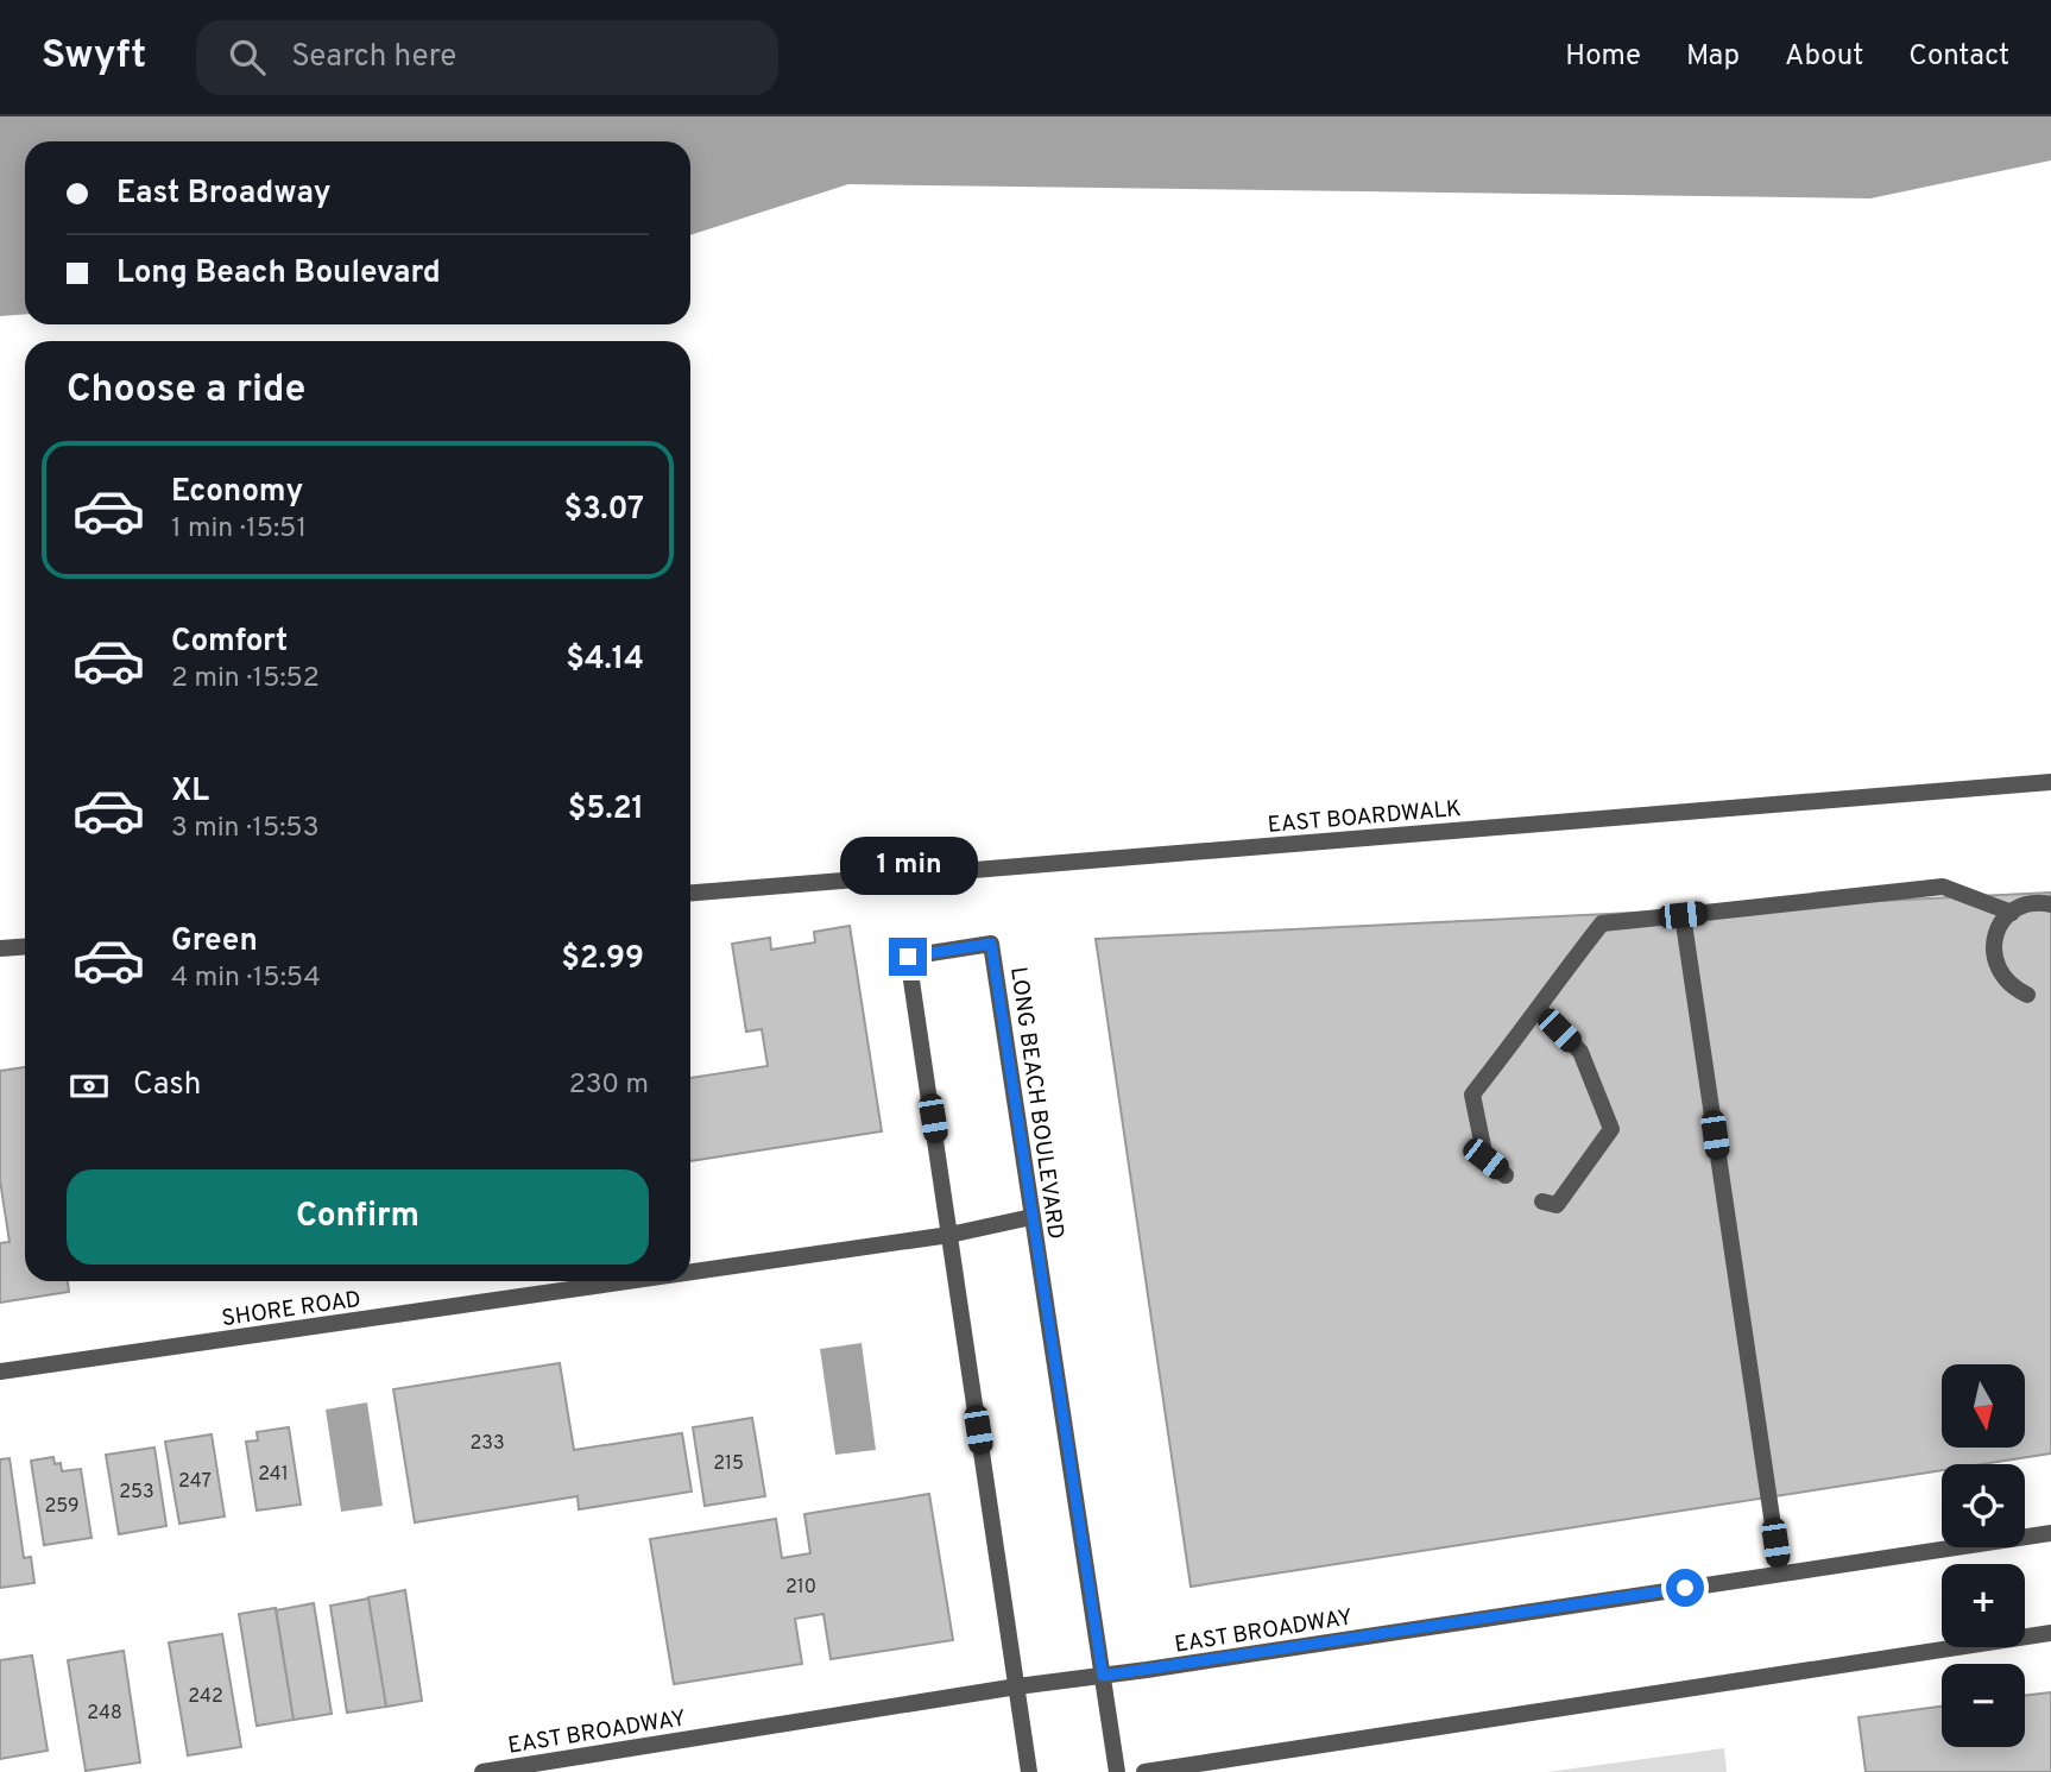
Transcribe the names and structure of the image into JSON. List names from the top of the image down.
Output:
{
  "streets": {
    "street": [
      "EAST BOARDWALK",
      "LONG BEACH BOULEVARD",
      "SHORE ROAD",
      "EAST BROADWAY"
    ]
  },
  "crossings": [
    ["LONG BEACH BOULEVARD", "SHORE ROAD"],
    ["LONG BEACH BOULEVARD", "EAST BROADWAY"]
  ],
  "house_numbers": [
    "233",
    "215",
    "241",
    "247",
    "253",
    "259",
    "210",
    "242",
    "248"
  ],
  "north": "bottom",
  "page": {
    "header": "Swyft",
    "search": "Search here",
    "nav": [
      "Home",
      "Map",
      "About",
      "Contact"
    ],
    "banner": ["East Broadway", "Long Beach Boulevard"],
    "heading": "Choose a ride",
    "list": [
      {
        "name": "Economy",
        "note": "1 min · 15:51",
        "value": "$3.07"
      },
      {
        "name": "Comfort",
        "note": "2 min · 15:52",
        "value": "$4.14"
      },
      {
        "name": "XL",
        "note": "3 min · 15:53",
        "value": "$5.21"
      },
      {
        "name": "Green",
        "note": "4 min · 15:54",
        "value": "$2.99"
      }
    ],
    "bubble": "1 min",
    "pay": ["Cash", "230 m"],
    "buttons": "Confirm",
    "map_buttons": ["+", "−"]
  }
}
